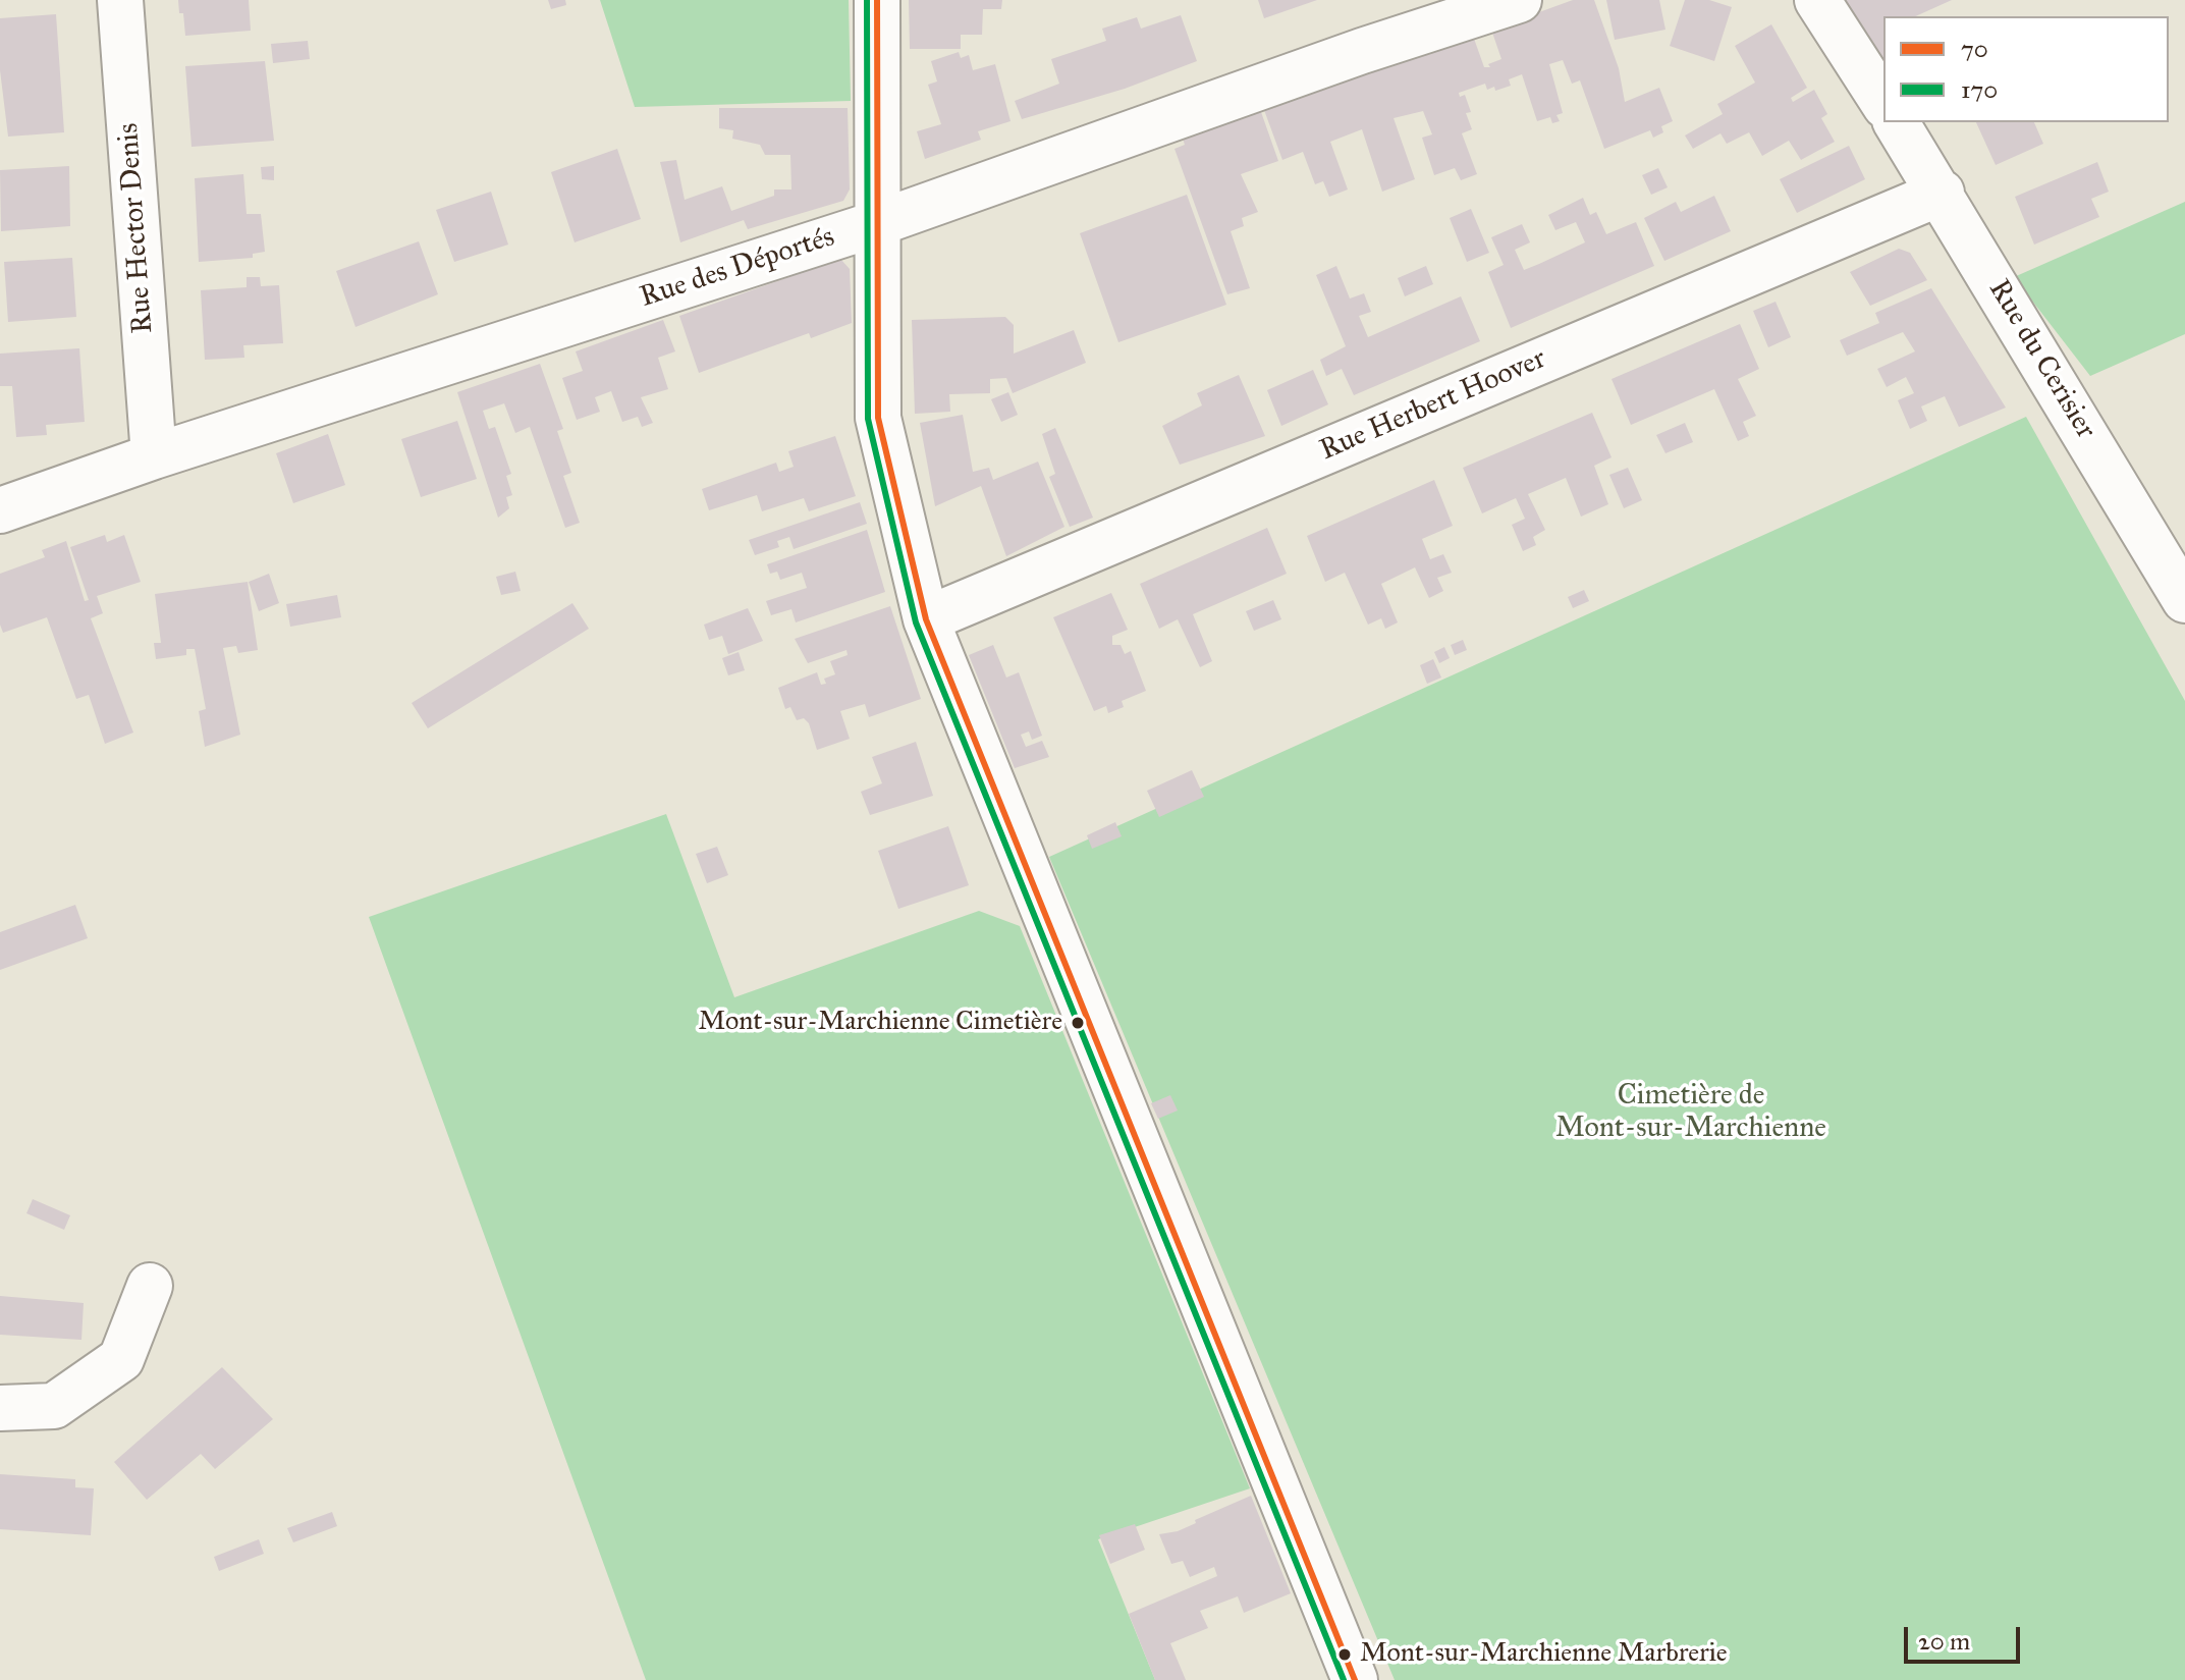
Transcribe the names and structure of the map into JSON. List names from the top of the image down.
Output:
{
  "streets": {
    "street": [
      "Rue Hector Denis",
      "Rue des Déportés",
      "Rue du Cerisier",
      "Rue Herbert Hoover"
    ]
  },
  "crossings": [
    ["Rue Hector Denis", "Rue des Déportés"],
    ["Rue du Cerisier", "Rue Herbert Hoover"]
  ],
  "parks": ["Cimetière de Mont-sur-Marchienne"],
  "places": ["Mont-sur-Marchienne Cimetière", "Mont-sur-Marchienne Marbrerie"],
  "lines": ["transit line 70", "transit line 170"],
  "legend": ["70", "170"],
  "scale_bar": "20 m"
}
